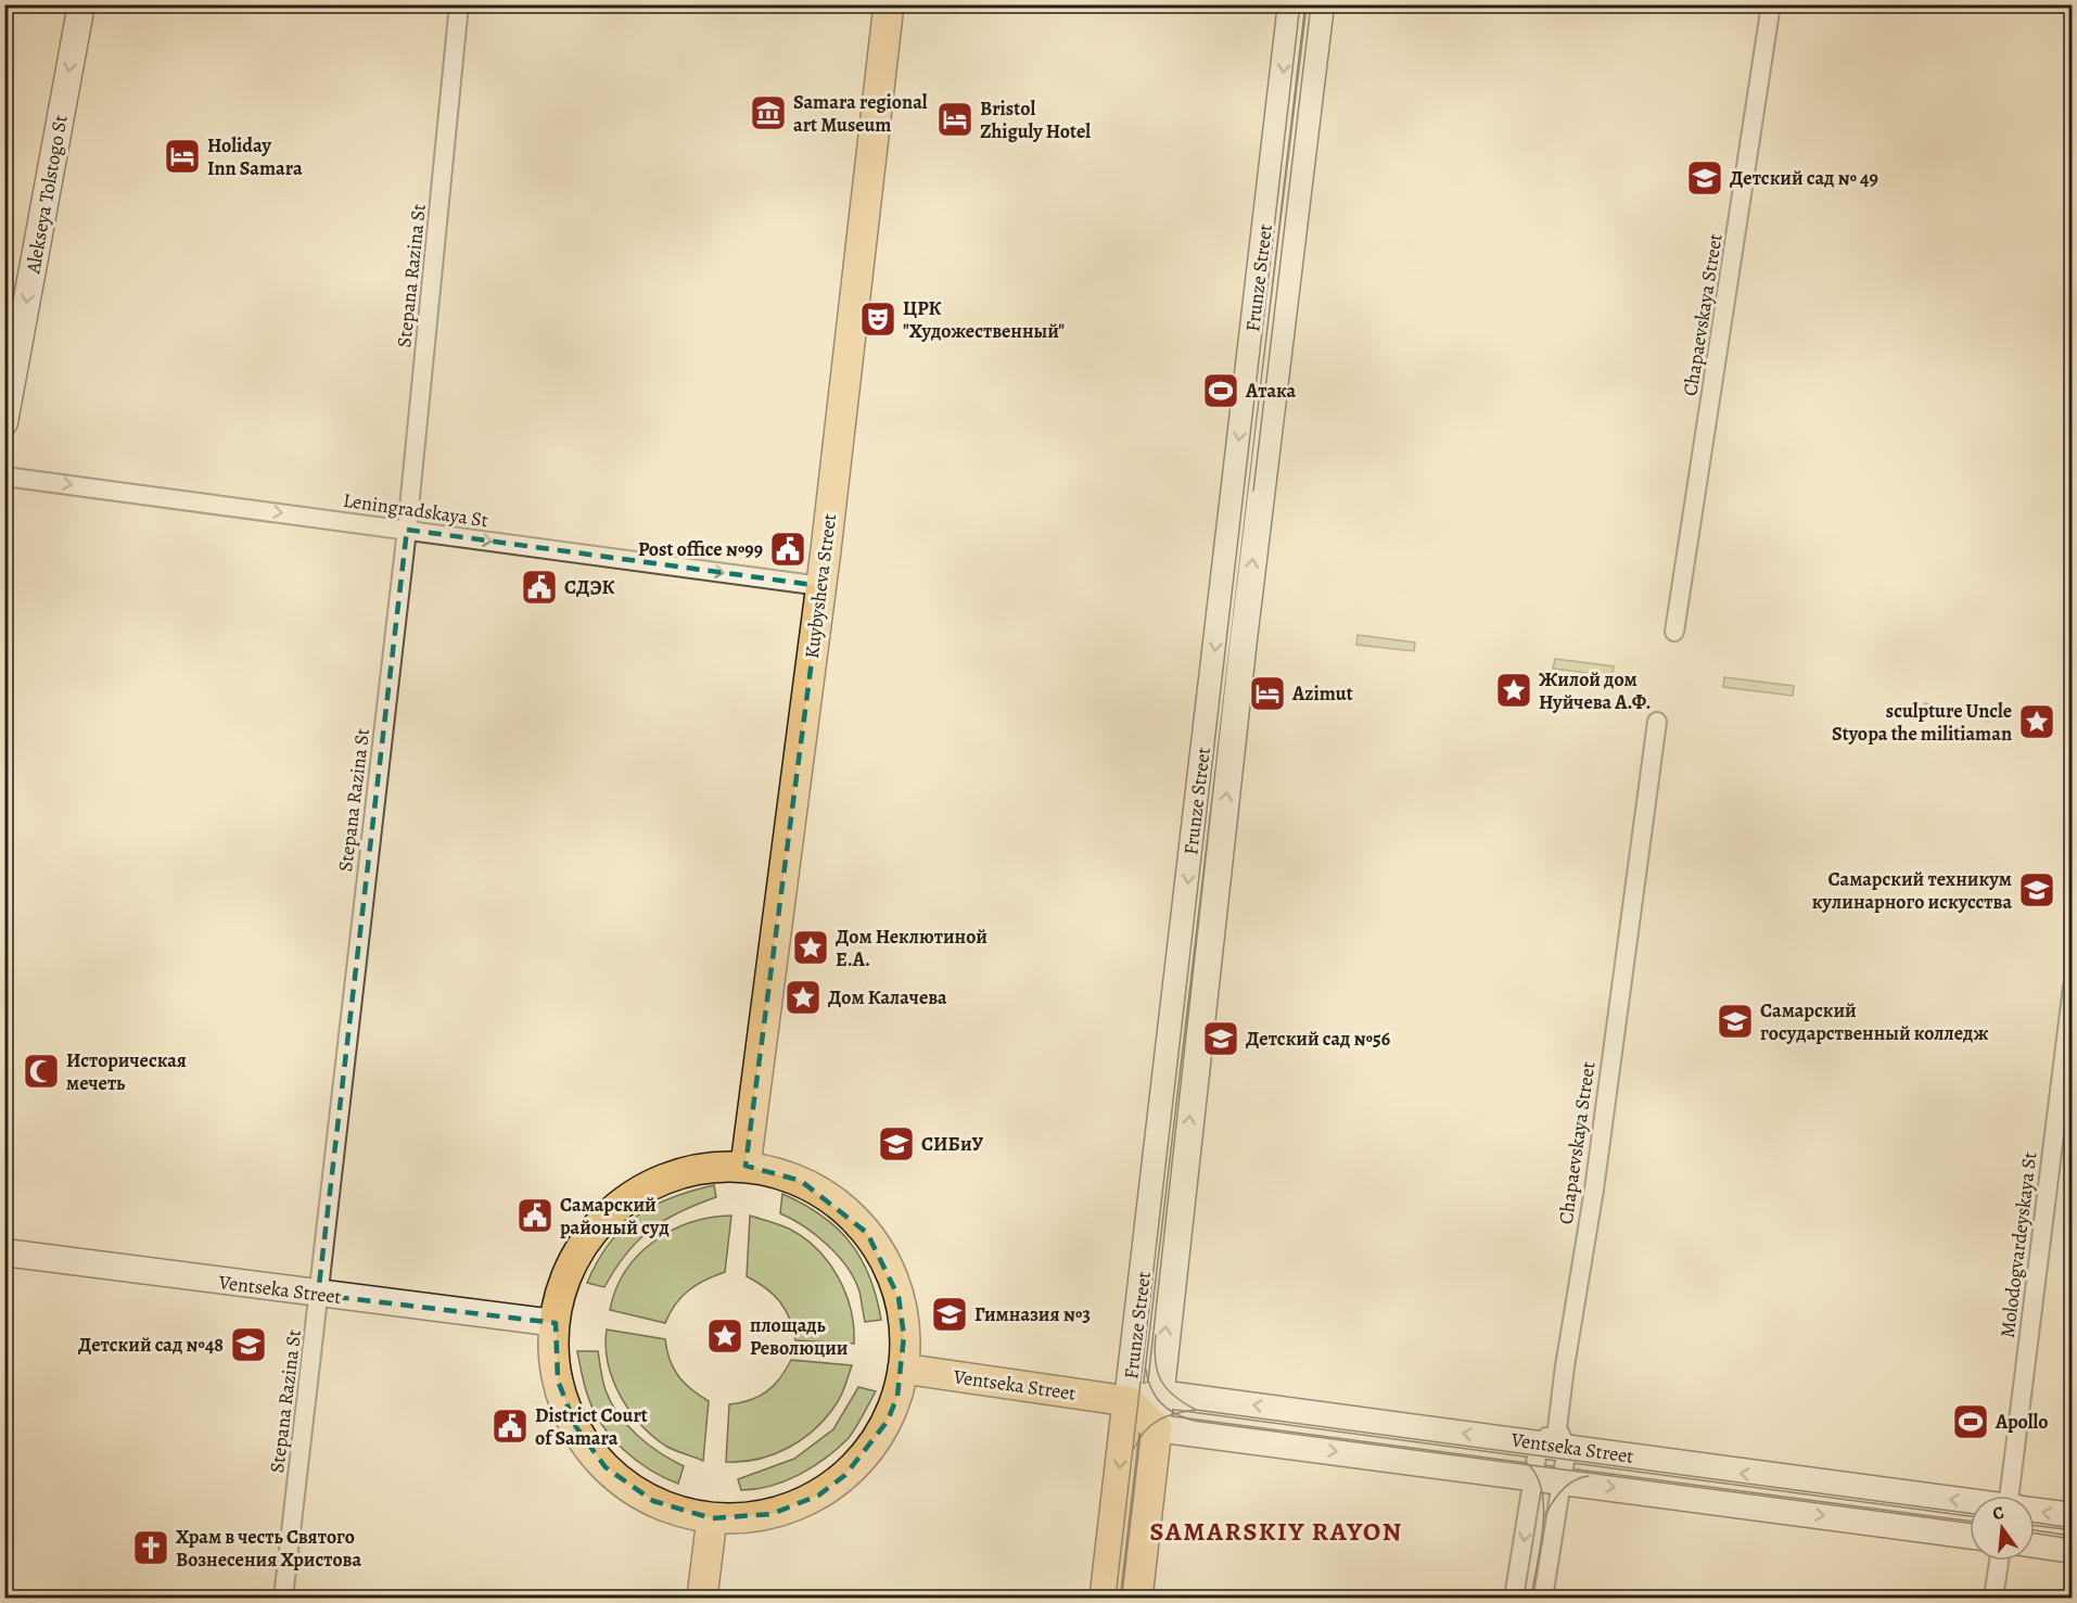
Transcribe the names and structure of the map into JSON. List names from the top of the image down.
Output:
{
  "streets": {
    "main road": [
      "Alekseya Tolstogo St",
      "Frunze Street",
      "Kuybysheva Street",
      "Ventseka Street"
    ],
    "street": [
      "Stepana Razina St",
      "Chapaevskaya Street",
      "Leningradskaya St",
      "Molodogvardeyskaya St"
    ]
  },
  "crossings": [
    ["Stepana Razina St", "Leningradskaya St"],
    ["Stepana Razina St", "Ventseka Street"],
    ["Frunze Street", "Ventseka Street"],
    ["Chapaevskaya Street", "Ventseka Street"],
    ["Leningradskaya St", "Kuybysheva Street"]
  ],
  "one_way": ["Alekseya Tolstogo St", "Leningradskaya St"],
  "districts": ["SAMARSKIY RAYON"],
  "places": {
    "museum": ["Samara regional art Museum"],
    "hotel": ["Bristol Zhiguly Hotel", "Holiday Inn Samara", "Azimut"],
    "school or university": [
      "Детский сад № 49",
      "Самарский техникум кулинарного искусства",
      "Самарский государственный колледж",
      "Детский сад №56",
      "СИБиУ",
      "Гимназия №3",
      "Детский сад №48"
    ],
    "theatre": ["ЦРК \"Художественный\""],
    "sports": ["Атака", "Apollo"],
    "public building": [
      "Post office №99",
      "СДЭК",
      "Самарский районый суд",
      "District Court of Samara"
    ],
    "place": [
      "Жилой дом Нуйчева А.Ф.",
      "sculpture Uncle Styopa the militiaman",
      "Дом Неклютиной Е.А.",
      "Дом Калачева",
      "площадь Революции"
    ],
    "mosque": ["Историческая мечеть"],
    "church": ["Храм в честь Святого Вознесения Христова"]
  },
  "north": "top"
}
